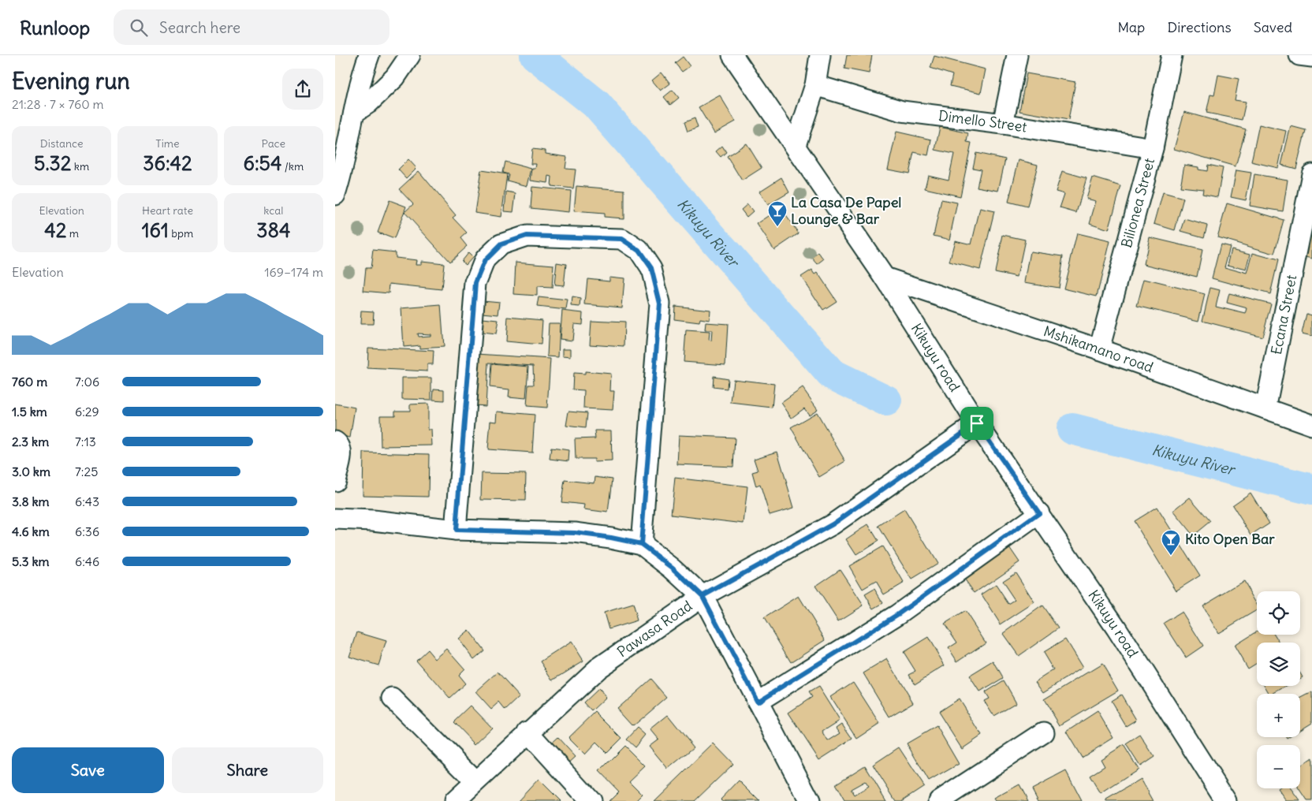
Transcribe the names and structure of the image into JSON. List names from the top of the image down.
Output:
{
  "streets": {
    "street": [
      "Dimello Street",
      "Bilionea Street",
      "Ecana Street",
      "Mshikamano road",
      "Kikuyu road",
      "Pawasa Road"
    ]
  },
  "crossings": [
    ["Dimello Street", "Bilionea Street"],
    ["Bilionea Street", "Mshikamano road"],
    ["Ecana Street", "Mshikamano road"],
    ["Mshikamano road", "Kikuyu road"],
    ["Kikuyu road", "Pawasa Road"]
  ],
  "water": ["Kikuyu River"],
  "places": {
    "bar": ["La Casa De Papel Lounge & Bar", "Kito Open Bar"]
  },
  "page": {
    "header": "Runloop",
    "search": "Search here",
    "nav": ["Map", "Directions", "Saved"],
    "heading": ["Evening run", "21:28 · 7 × 760 m"],
    "stats": [
      ["Distance", "5.32 km"],
      ["Time", "36:42"],
      ["Pace", "6:54 /km"],
      ["Elevation", "42 m"],
      ["Heart rate", "161 bpm"],
      ["kcal", "384"]
    ],
    "chart": ["Elevation", "169–174 m"],
    "list": [
      {
        "name": "760 m",
        "note": "7:06"
      },
      {
        "name": "1.5 km",
        "note": "6:29"
      },
      {
        "name": "2.3 km",
        "note": "7:13"
      },
      {
        "name": "3.0 km",
        "note": "7:25"
      },
      {
        "name": "3.8 km",
        "note": "6:43"
      },
      {
        "name": "4.6 km",
        "note": "6:36"
      },
      {
        "name": "5.3 km",
        "note": "6:46"
      }
    ],
    "map_buttons": ["+", "−"],
    "buttons": ["Save", "Share"]
  }
}
